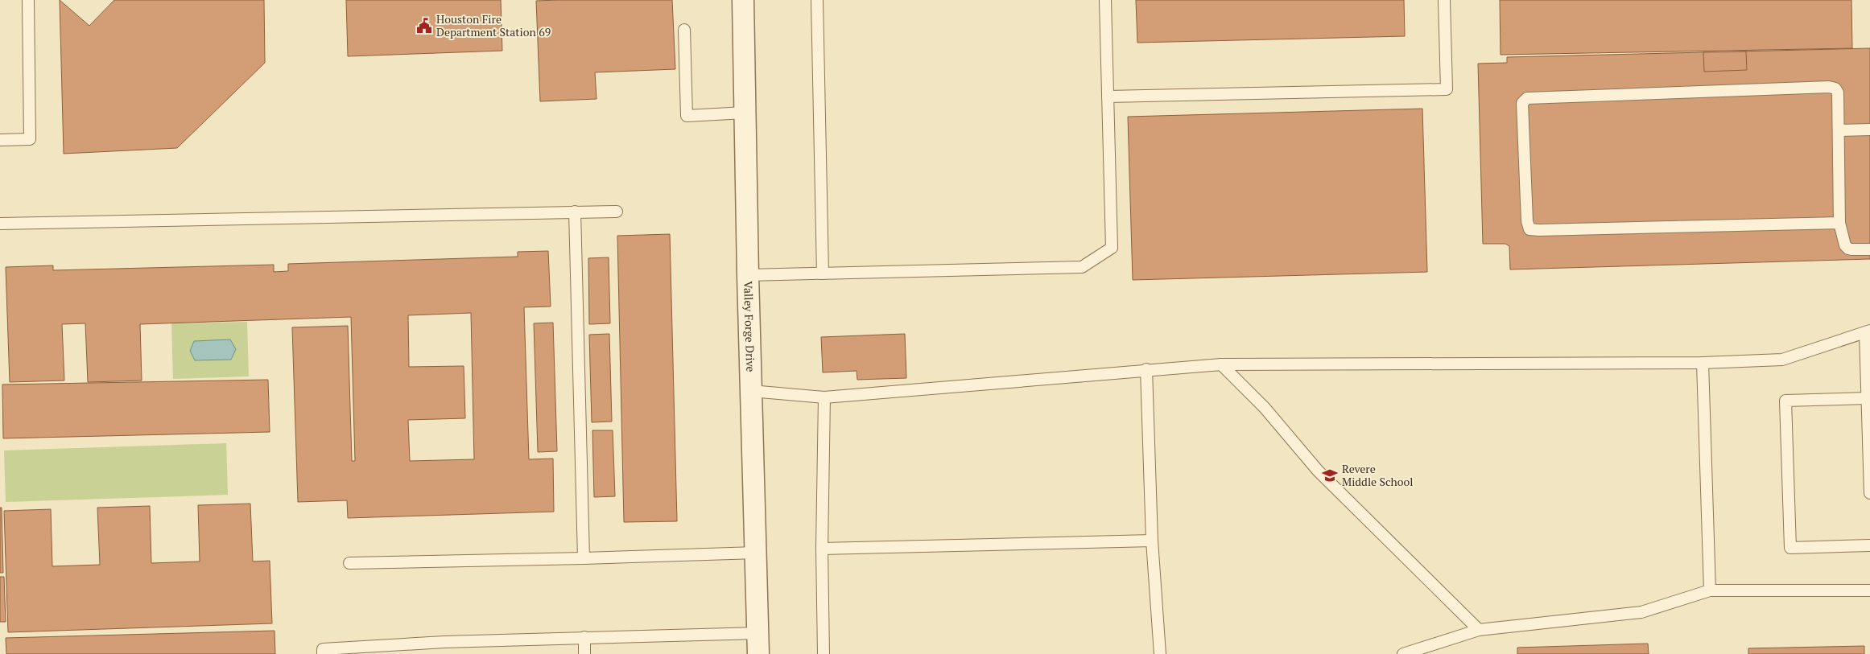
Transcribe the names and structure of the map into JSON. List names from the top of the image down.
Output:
{
  "streets": {
    "street": ["Valley Forge Drive"]
  },
  "places": {
    "public building": ["Houston Fire Department Station 69"],
    "school or university": ["Revere Middle School"]
  }
}
